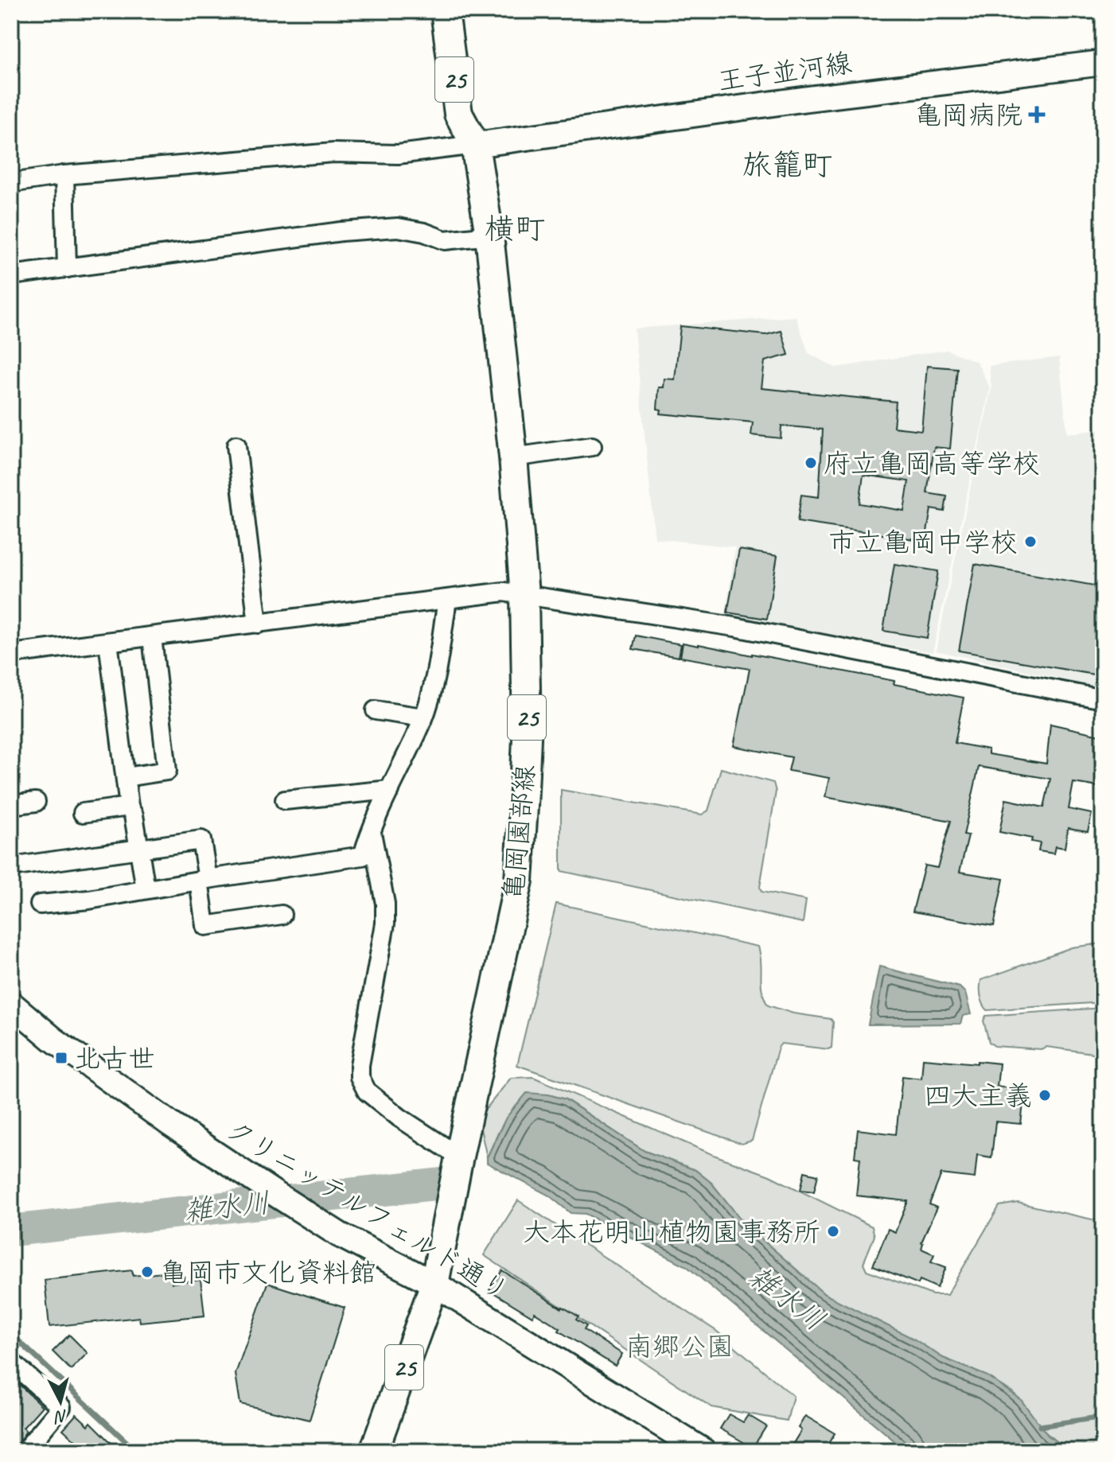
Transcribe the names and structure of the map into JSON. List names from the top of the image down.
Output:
{
  "streets": {
    "main road": ["25", "亀岡園部線"],
    "street": ["王子並河線", "クリニッテルフェルド通り"]
  },
  "crossings": [
    ["王子並河線", "亀岡園部線"],
    ["亀岡園部線", "クリニッテルフェルド通り"]
  ],
  "districts": ["旅籠町", "横町"],
  "water": ["雑水川"],
  "parks": ["南郷公園"],
  "places": {
    "health": ["亀岡病院"],
    "other": [
      "府立亀岡高等学校",
      "市立亀岡中学校",
      "四大主義",
      "大本花明山植物園事務所",
      "亀岡市文化資料館"
    ],
    "transit": ["北古世"]
  },
  "north": "bottom"
}
